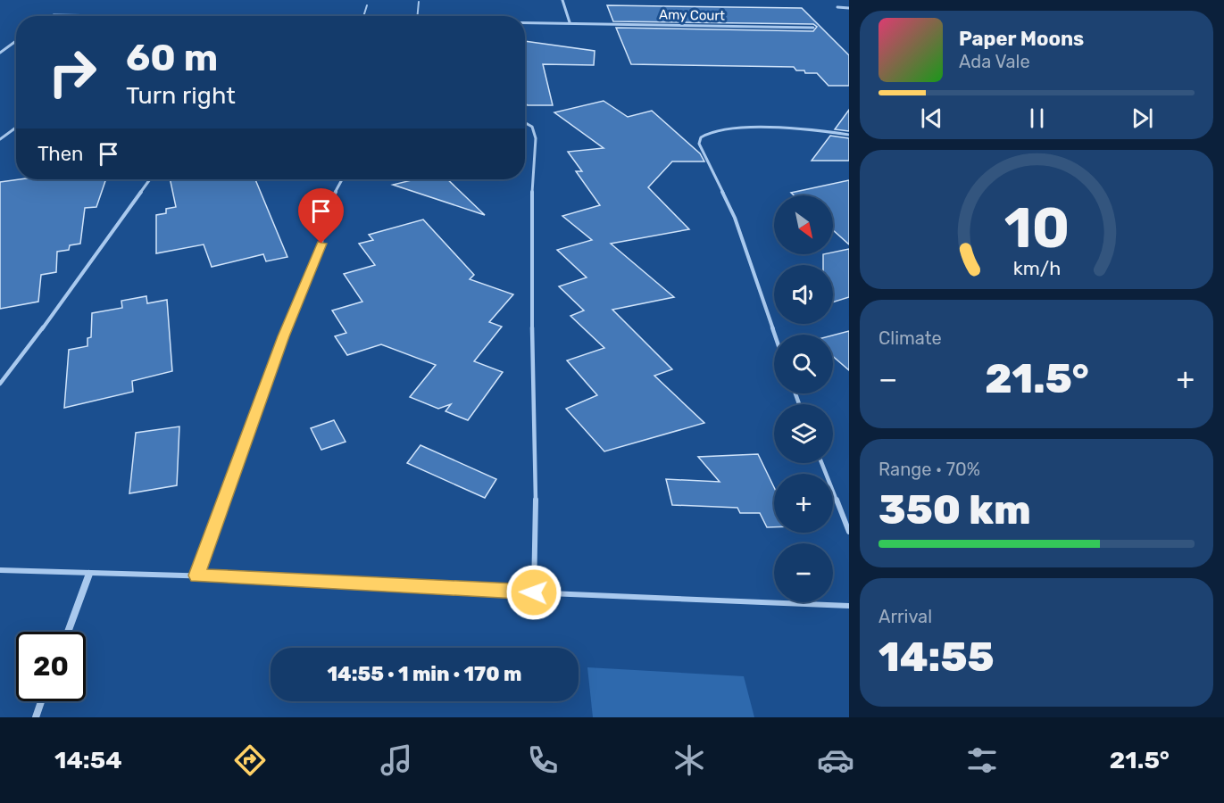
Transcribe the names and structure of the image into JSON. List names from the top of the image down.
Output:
{
  "streets": {
    "street": ["Amy Court"]
  },
  "north": "bottom right",
  "page": {
    "turn": ["60 m", "Turn right"],
    "song": ["Paper Moons", "Ada Vale"],
    "then": "Then",
    "map_buttons": ["+", "−"],
    "tile": [
      "Climate",
      ["Range · 70%", "350 km"],
      ["Arrival", "14:55"]
    ],
    "heat": ["−", "21.5°", "+"],
    "limit": "20",
    "trip": "14:55 · 1 min · 170 m",
    "tabs": ["14:54", "21.5°"],
    "gauge": ["10", "km/h"]
  }
}
